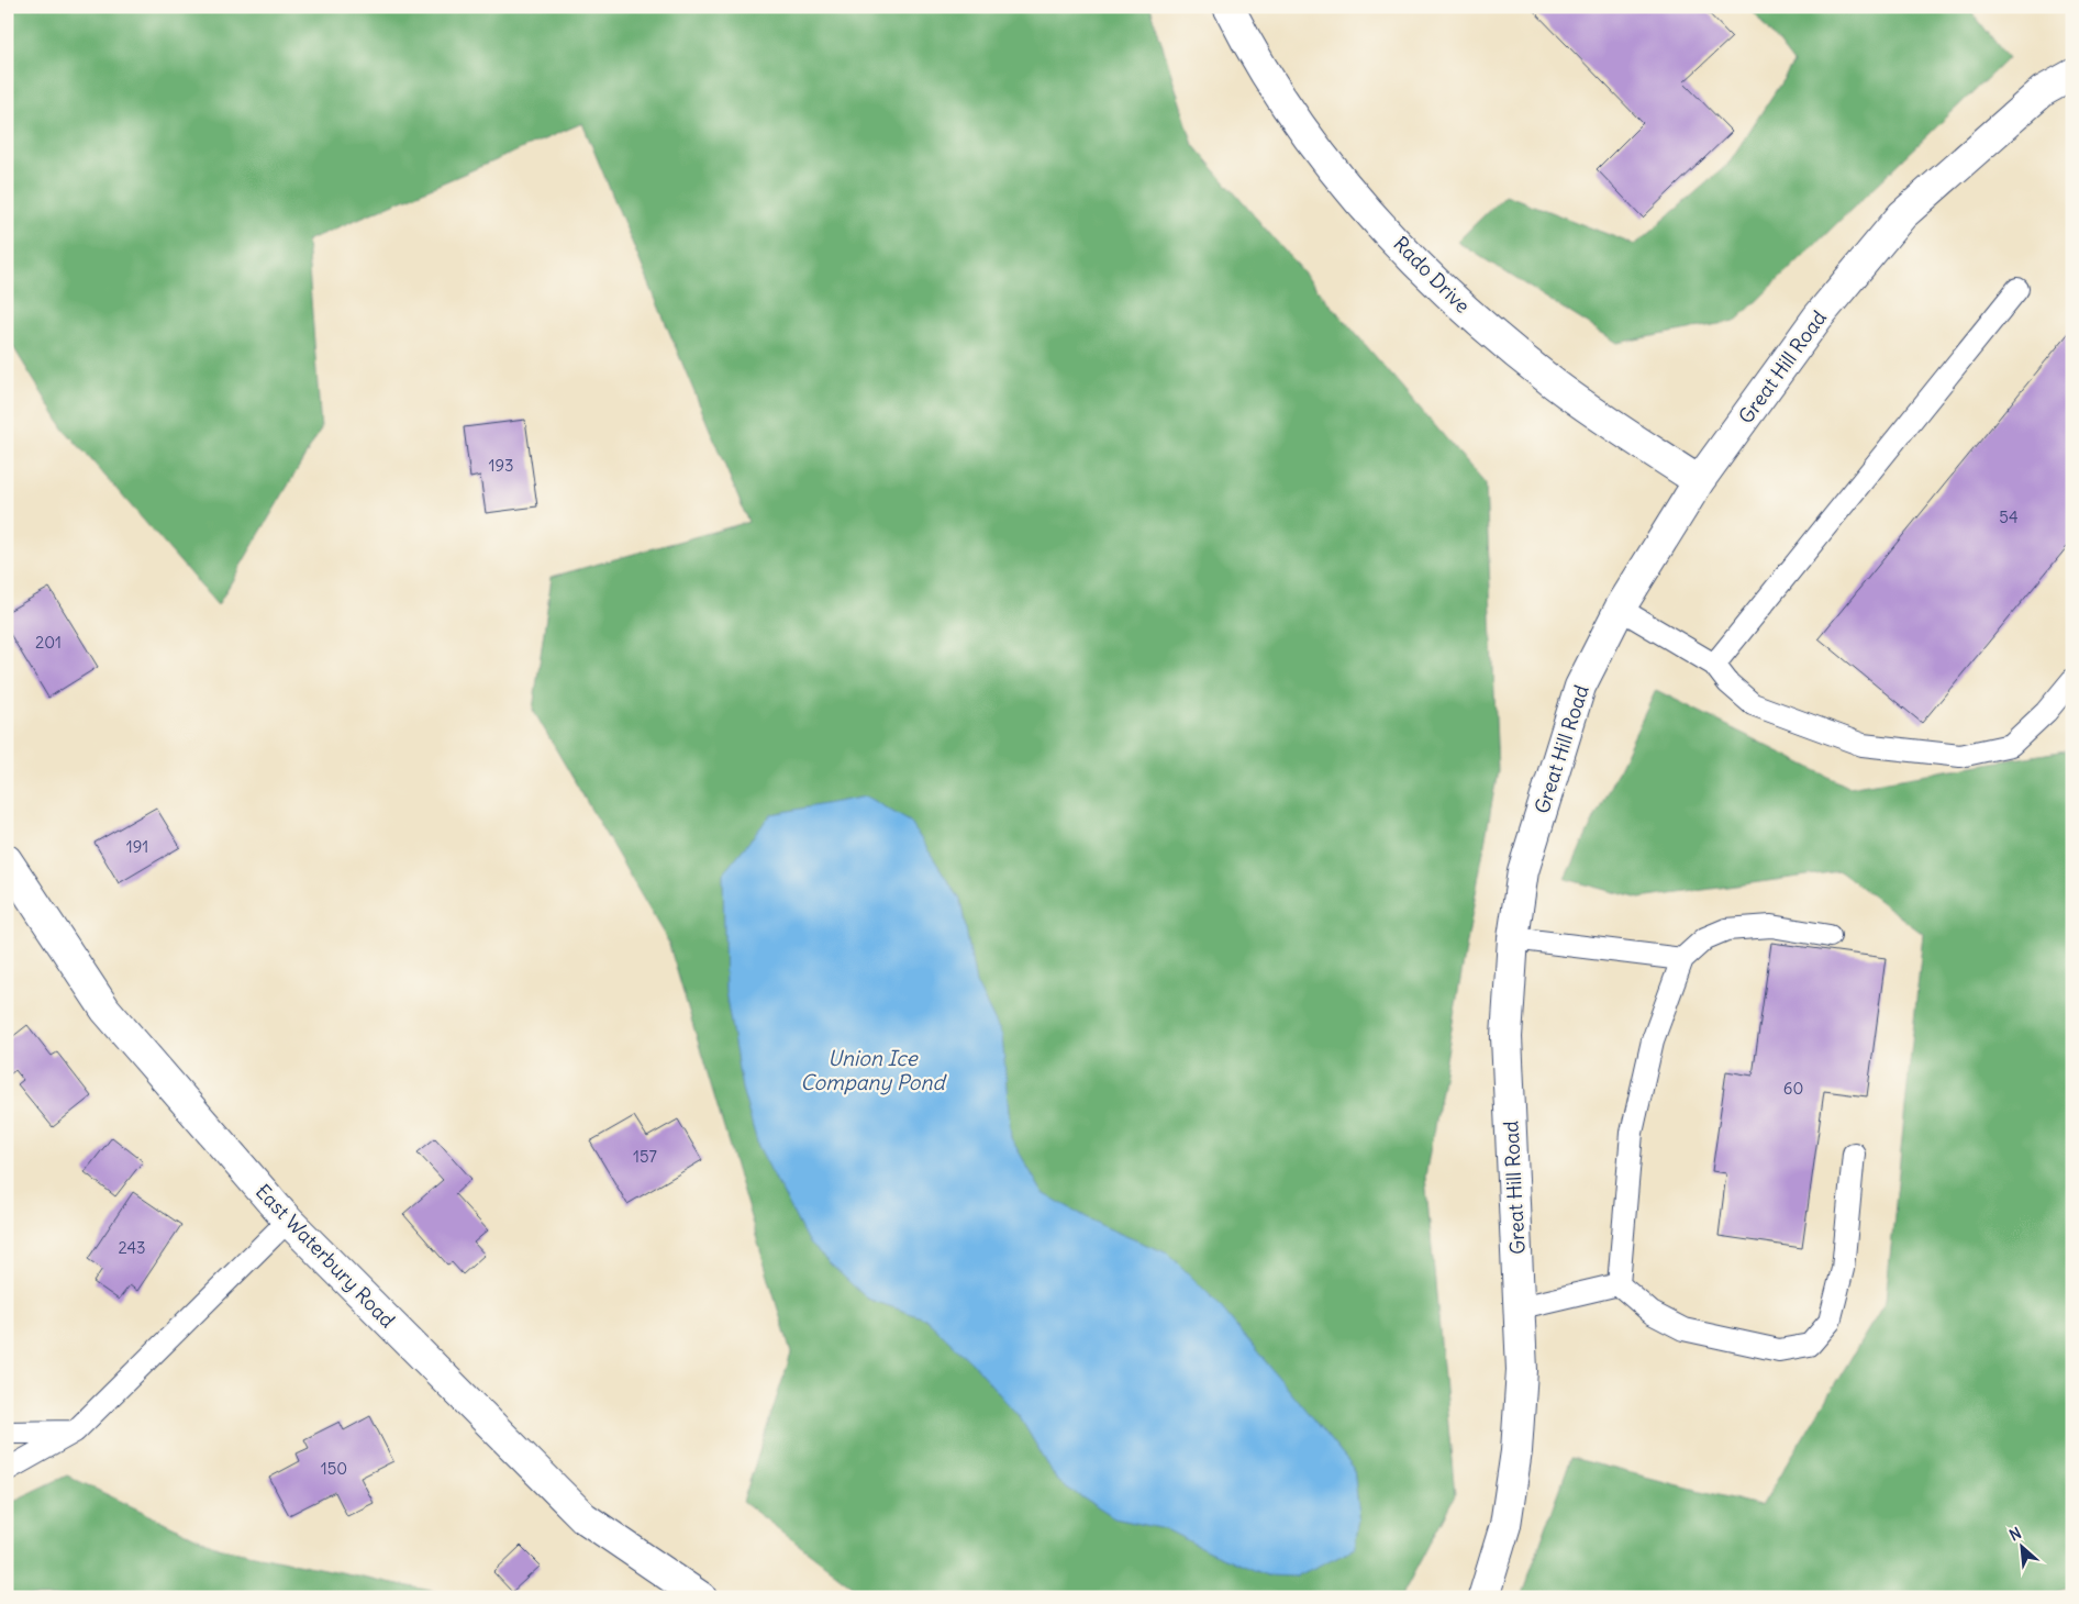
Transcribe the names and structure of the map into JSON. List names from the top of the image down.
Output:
{
  "streets": {
    "street": ["Rado Drive", "Great Hill Road", "East Waterbury Road"]
  },
  "crossings": [
    ["Rado Drive", "Great Hill Road"]
  ],
  "water": ["Union Ice Company Pond"],
  "house_numbers": [
    "193",
    "54",
    "201",
    "191",
    "60",
    "157",
    "243",
    "150"
  ],
  "north": "top left"
}
